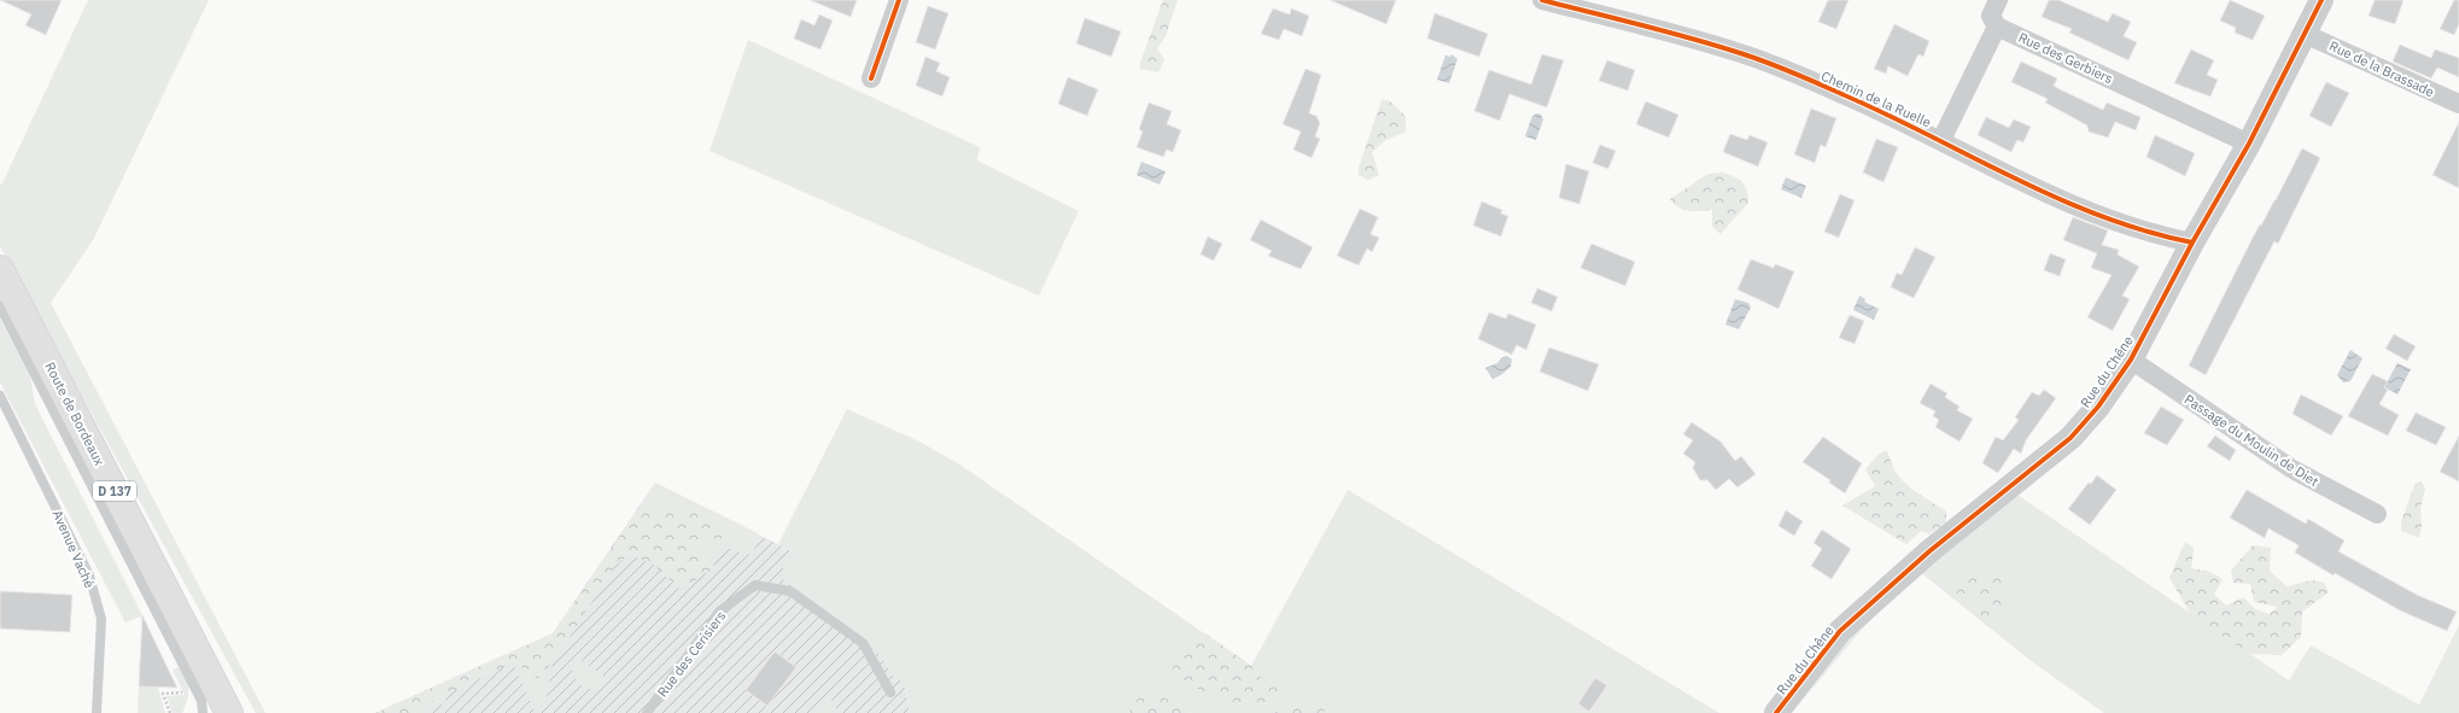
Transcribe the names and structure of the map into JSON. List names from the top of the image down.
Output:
{
  "streets": {
    "main road": ["Route de Bordeaux", "D 137"],
    "street": [
      "Rue des Gerbiers",
      "Rue de la Brassade",
      "Chemin de la Ruelle",
      "Rue du Chêne",
      "Passage du Moulin de Diet"
    ],
    "lane": ["Avenue Vaché", "Rue des Cerisiers"]
  },
  "crossings": [
    ["Rue des Gerbiers", "Rue du Chêne"],
    ["Rue de la Brassade", "Rue du Chêne"],
    ["Chemin de la Ruelle", "Rue du Chêne"],
    ["Rue du Chêne", "Passage du Moulin de Diet"]
  ]
}
